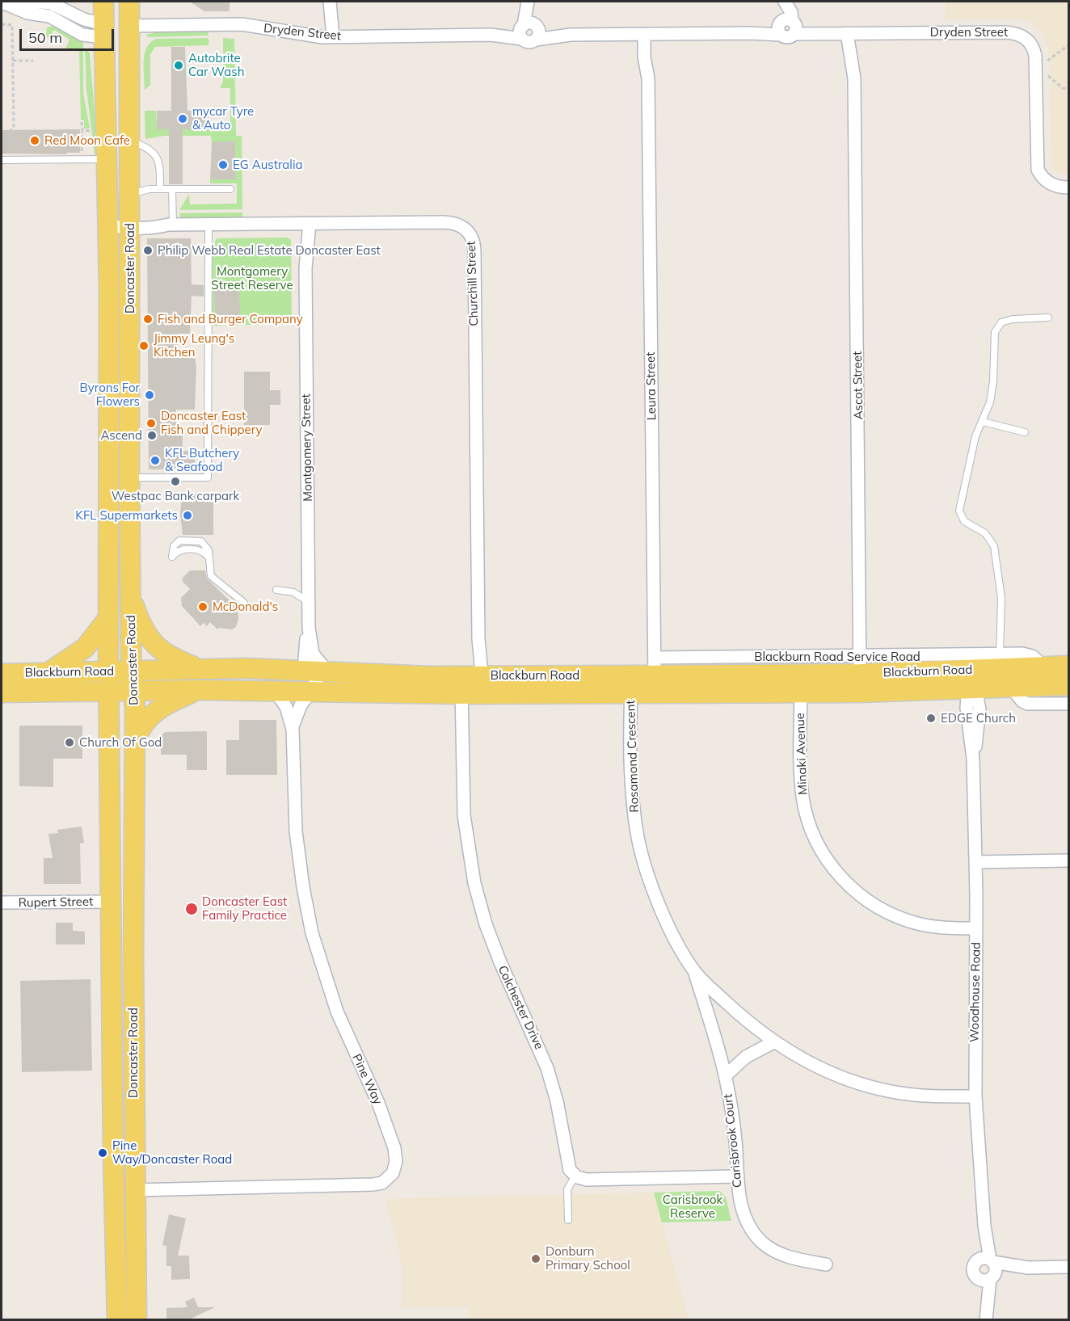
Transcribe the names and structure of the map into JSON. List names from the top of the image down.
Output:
{
  "streets": {
    "main road": ["Doncaster Road", "Blackburn Road"],
    "street": [
      "Dryden Street",
      "Churchill Street",
      "Ascot Street",
      "Leura Street",
      "Montgomery Street",
      "Blackburn Road Service Road",
      "Minaki Avenue",
      "Rosamond Crescent",
      "Rupert Street",
      "Woodhouse Road",
      "Colchester Drive",
      "Pine Way",
      "Carisbrook Court"
    ]
  },
  "crossings": [
    ["Dryden Street", "Doncaster Road"],
    ["Dryden Street", "Ascot Street"],
    ["Dryden Street", "Leura Street"],
    ["Doncaster Road", "Churchill Street"],
    ["Doncaster Road", "Blackburn Road"],
    ["Doncaster Road", "Rupert Street"],
    ["Doncaster Road", "Pine Way"],
    ["Churchill Street", "Montgomery Street"],
    ["Churchill Street", "Blackburn Road"],
    ["Churchill Street", "Colchester Drive"],
    ["Ascot Street", "Blackburn Road Service Road"],
    ["Ascot Street", "Blackburn Road"],
    ["Leura Street", "Blackburn Road Service Road"],
    ["Leura Street", "Blackburn Road"],
    ["Montgomery Street", "Blackburn Road"],
    ["Montgomery Street", "Pine Way"],
    ["Blackburn Road Service Road", "Blackburn Road"],
    ["Blackburn Road", "Minaki Avenue"],
    ["Blackburn Road", "Rosamond Crescent"],
    ["Blackburn Road", "Woodhouse Road"],
    ["Blackburn Road", "Colchester Drive"],
    ["Blackburn Road", "Pine Way"],
    ["Minaki Avenue", "Woodhouse Road"],
    ["Rosamond Crescent", "Woodhouse Road"],
    ["Rosamond Crescent", "Carisbrook Court"]
  ],
  "parks": ["Montgomery Street Reserve", "Carisbrook Reserve"],
  "places": [
    "Autobrite Car Wash",
    "mycar Tyre & Auto",
    "Red Moon Cafe",
    "EG Australia",
    "Philip Webb Real Estate Doncaster East",
    "Fish and Burger Company",
    "Jimmy Leung's Kitchen",
    "Byrons For Flowers",
    "Doncaster East Fish and Chippery",
    "Ascend",
    "KFL Butchery & Seafood",
    "Westpac Bank carpark",
    "KFL Supermarkets",
    "McDonald's",
    "EDGE Church",
    "Church Of God",
    "Doncaster East Family Practice",
    "Pine Way/Doncaster Road",
    "Donburn Primary School"
  ],
  "scale_bar": "50 m"
}
